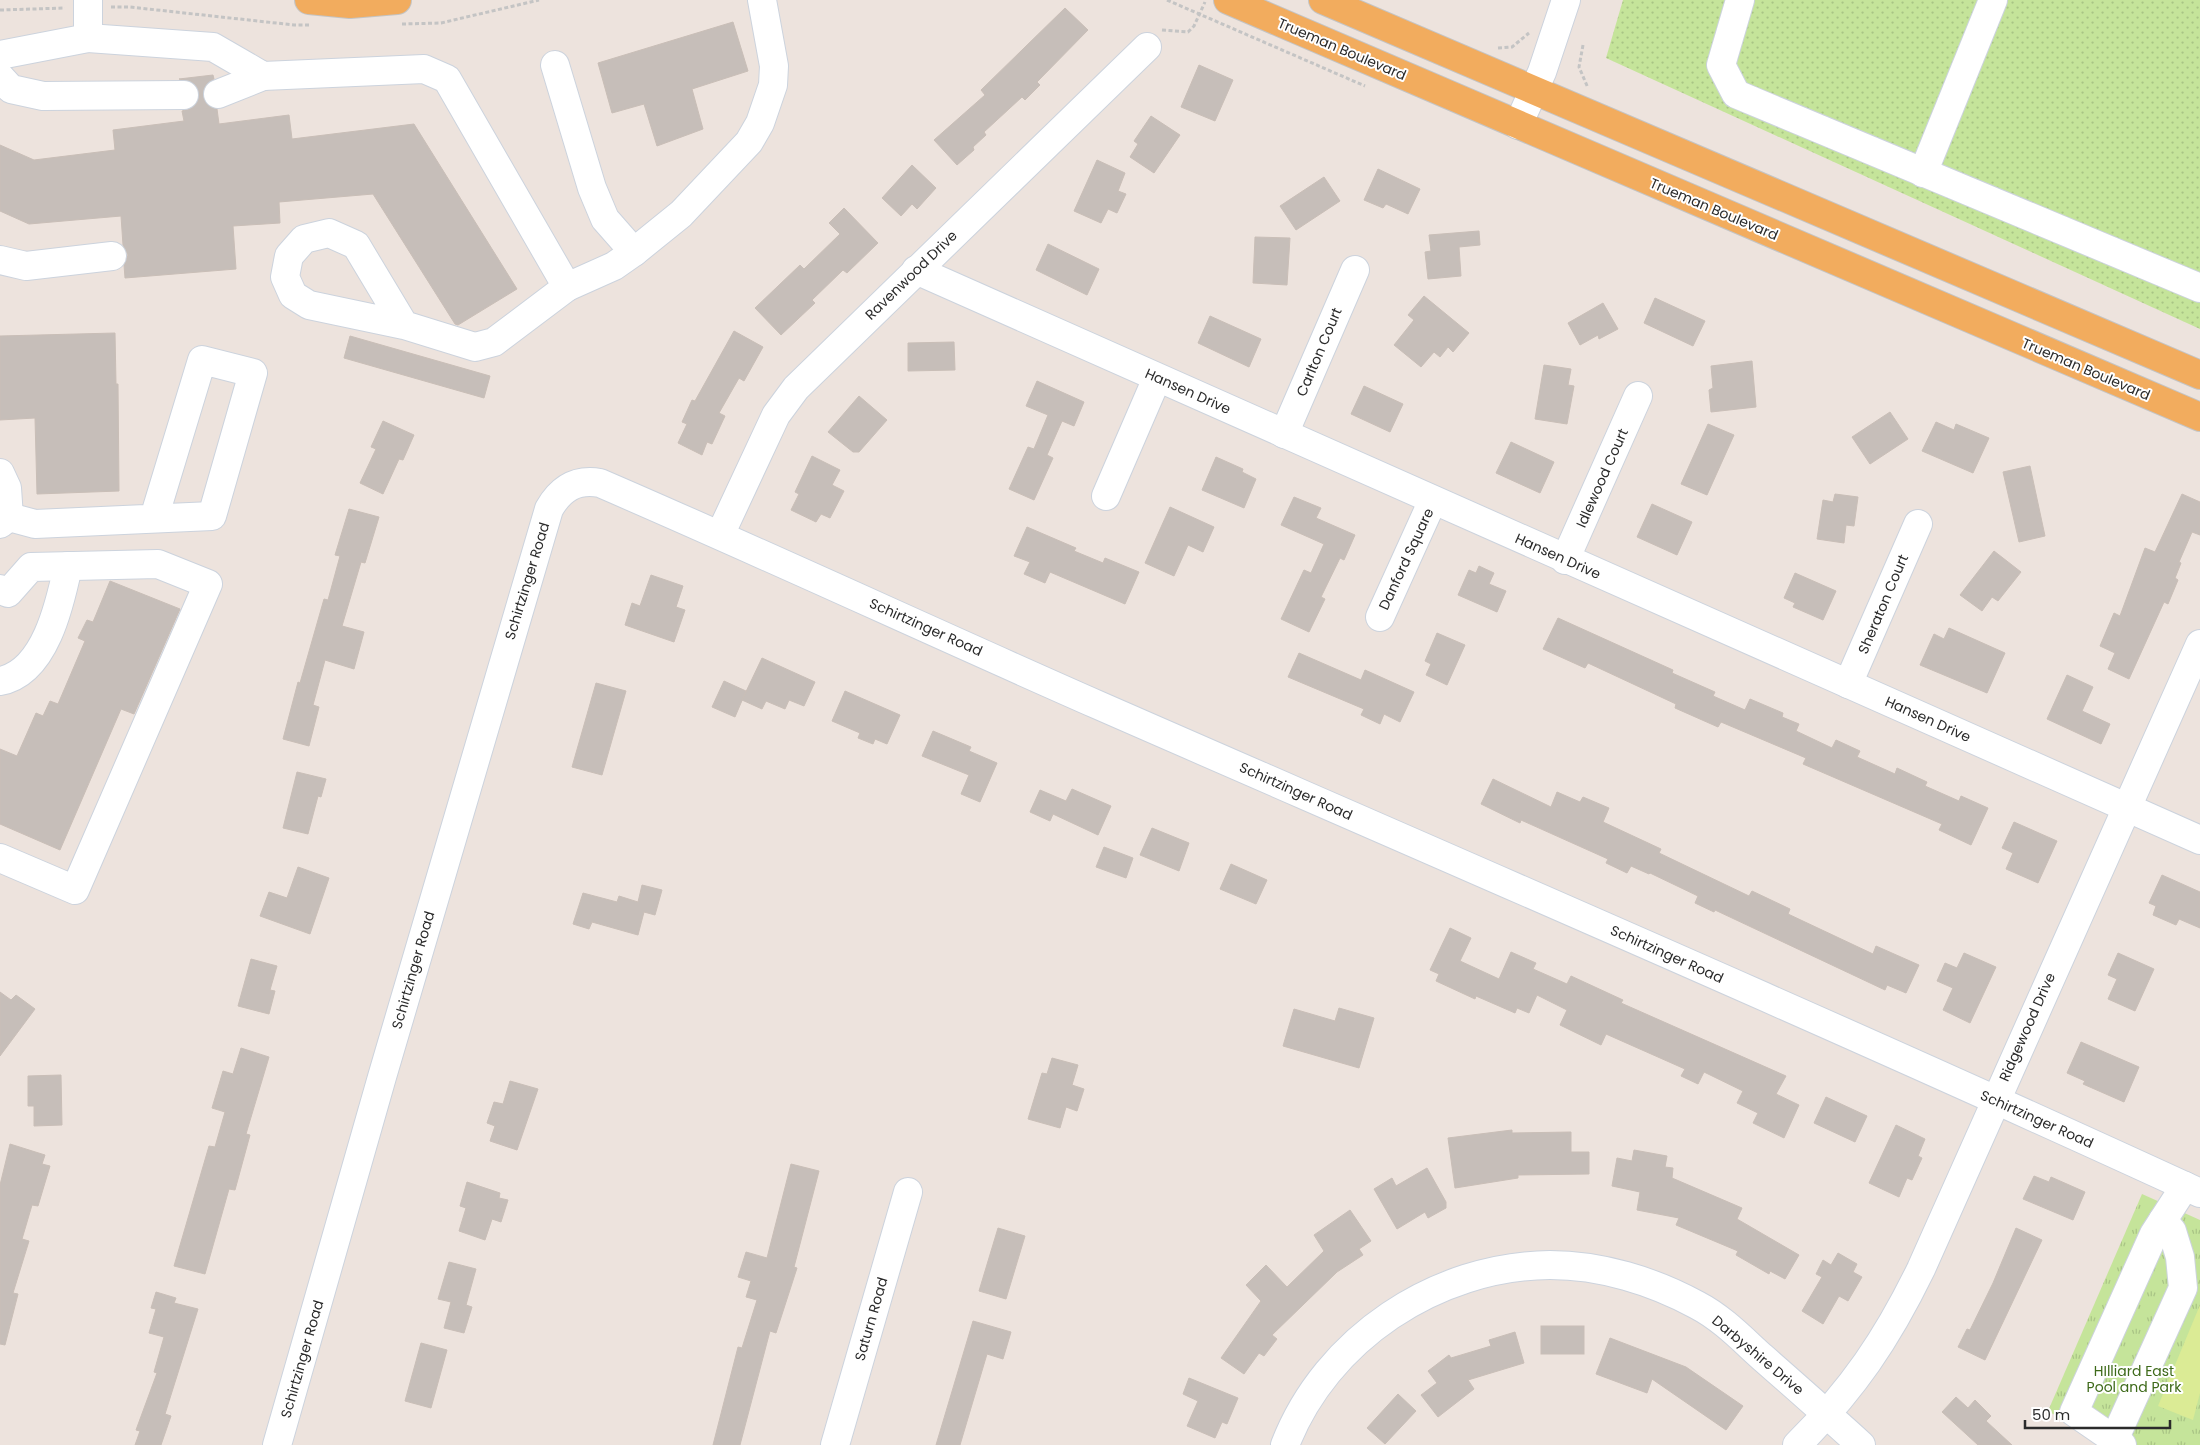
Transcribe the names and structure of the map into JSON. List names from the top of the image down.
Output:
{
  "streets": {
    "main road": ["Trueman Boulevard"],
    "street": [
      "Ravenwood Drive",
      "Carlton Court",
      "Hansen Drive",
      "Idlewood Court",
      "Danford Square",
      "Schirtzinger Road",
      "Sheraton Court",
      "Ridgewood Drive",
      "Saturn Road",
      "Darbyshire Drive"
    ]
  },
  "crossings": [
    ["Ravenwood Drive", "Hansen Drive"],
    ["Ravenwood Drive", "Schirtzinger Road"],
    ["Carlton Court", "Hansen Drive"],
    ["Hansen Drive", "Idlewood Court"],
    ["Hansen Drive", "Danford Square"],
    ["Hansen Drive", "Sheraton Court"],
    ["Hansen Drive", "Ridgewood Drive"],
    ["Schirtzinger Road", "Ridgewood Drive"],
    ["Ridgewood Drive", "Darbyshire Drive"]
  ],
  "parks": ["HIlliard East Pool and Park"],
  "scale_bar": "50 m"
}
